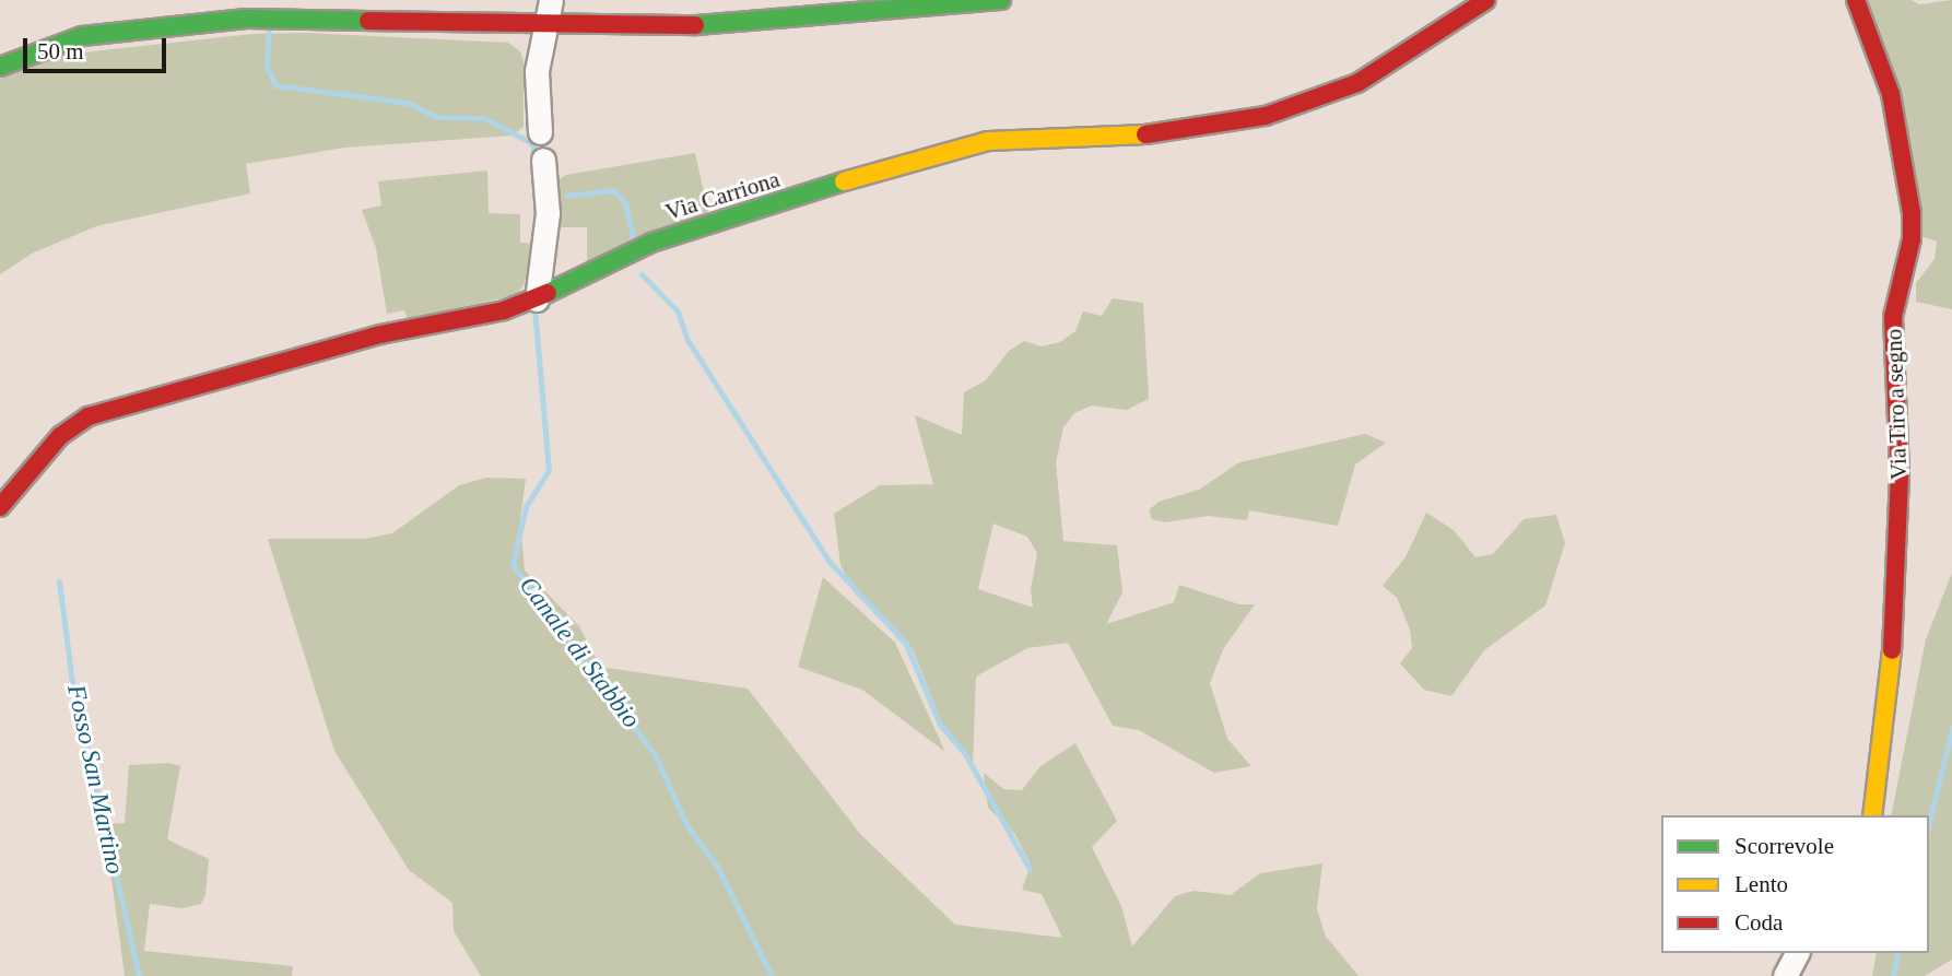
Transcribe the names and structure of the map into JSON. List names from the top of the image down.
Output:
{
  "streets": {
    "street": ["Via Carriona", "Via Tiro a segno"]
  },
  "water": ["Canale di Stabbio", "Fosso San Martino"],
  "legend": ["Scorrevole", "Lento", "Coda"],
  "scale_bar": "50 m"
}
